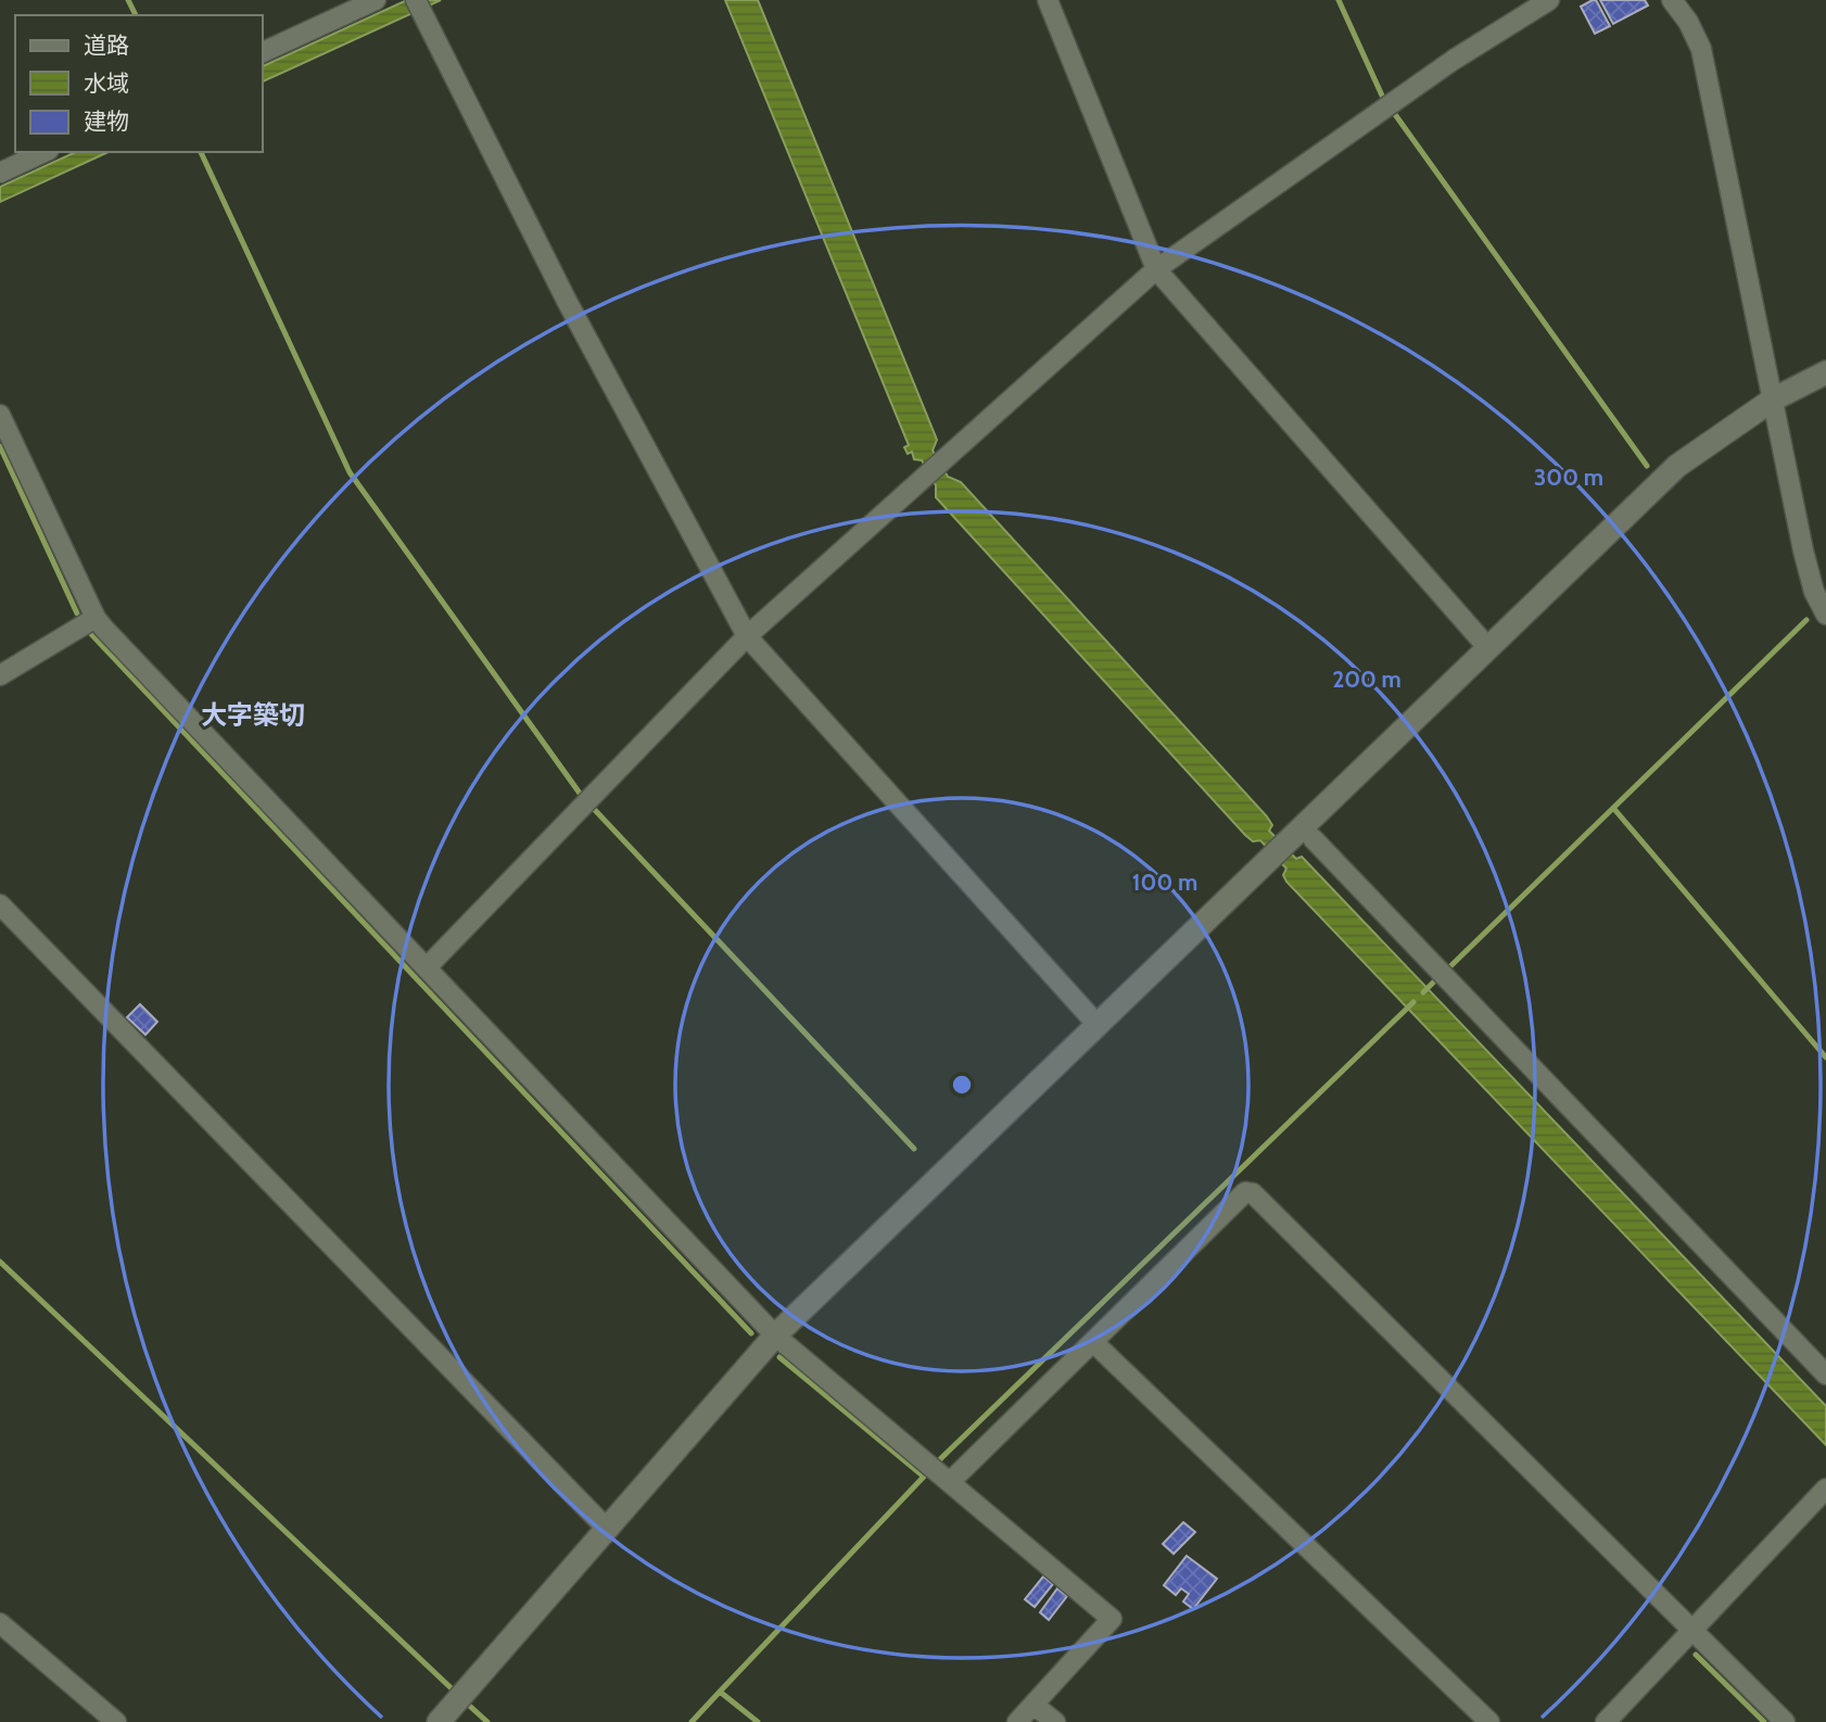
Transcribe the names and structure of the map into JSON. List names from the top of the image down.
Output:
{
  "districts": ["大字築切"],
  "legend": ["道路", "水域", "建物"],
  "rings": ["300 m", "200 m", "100 m"]
}
